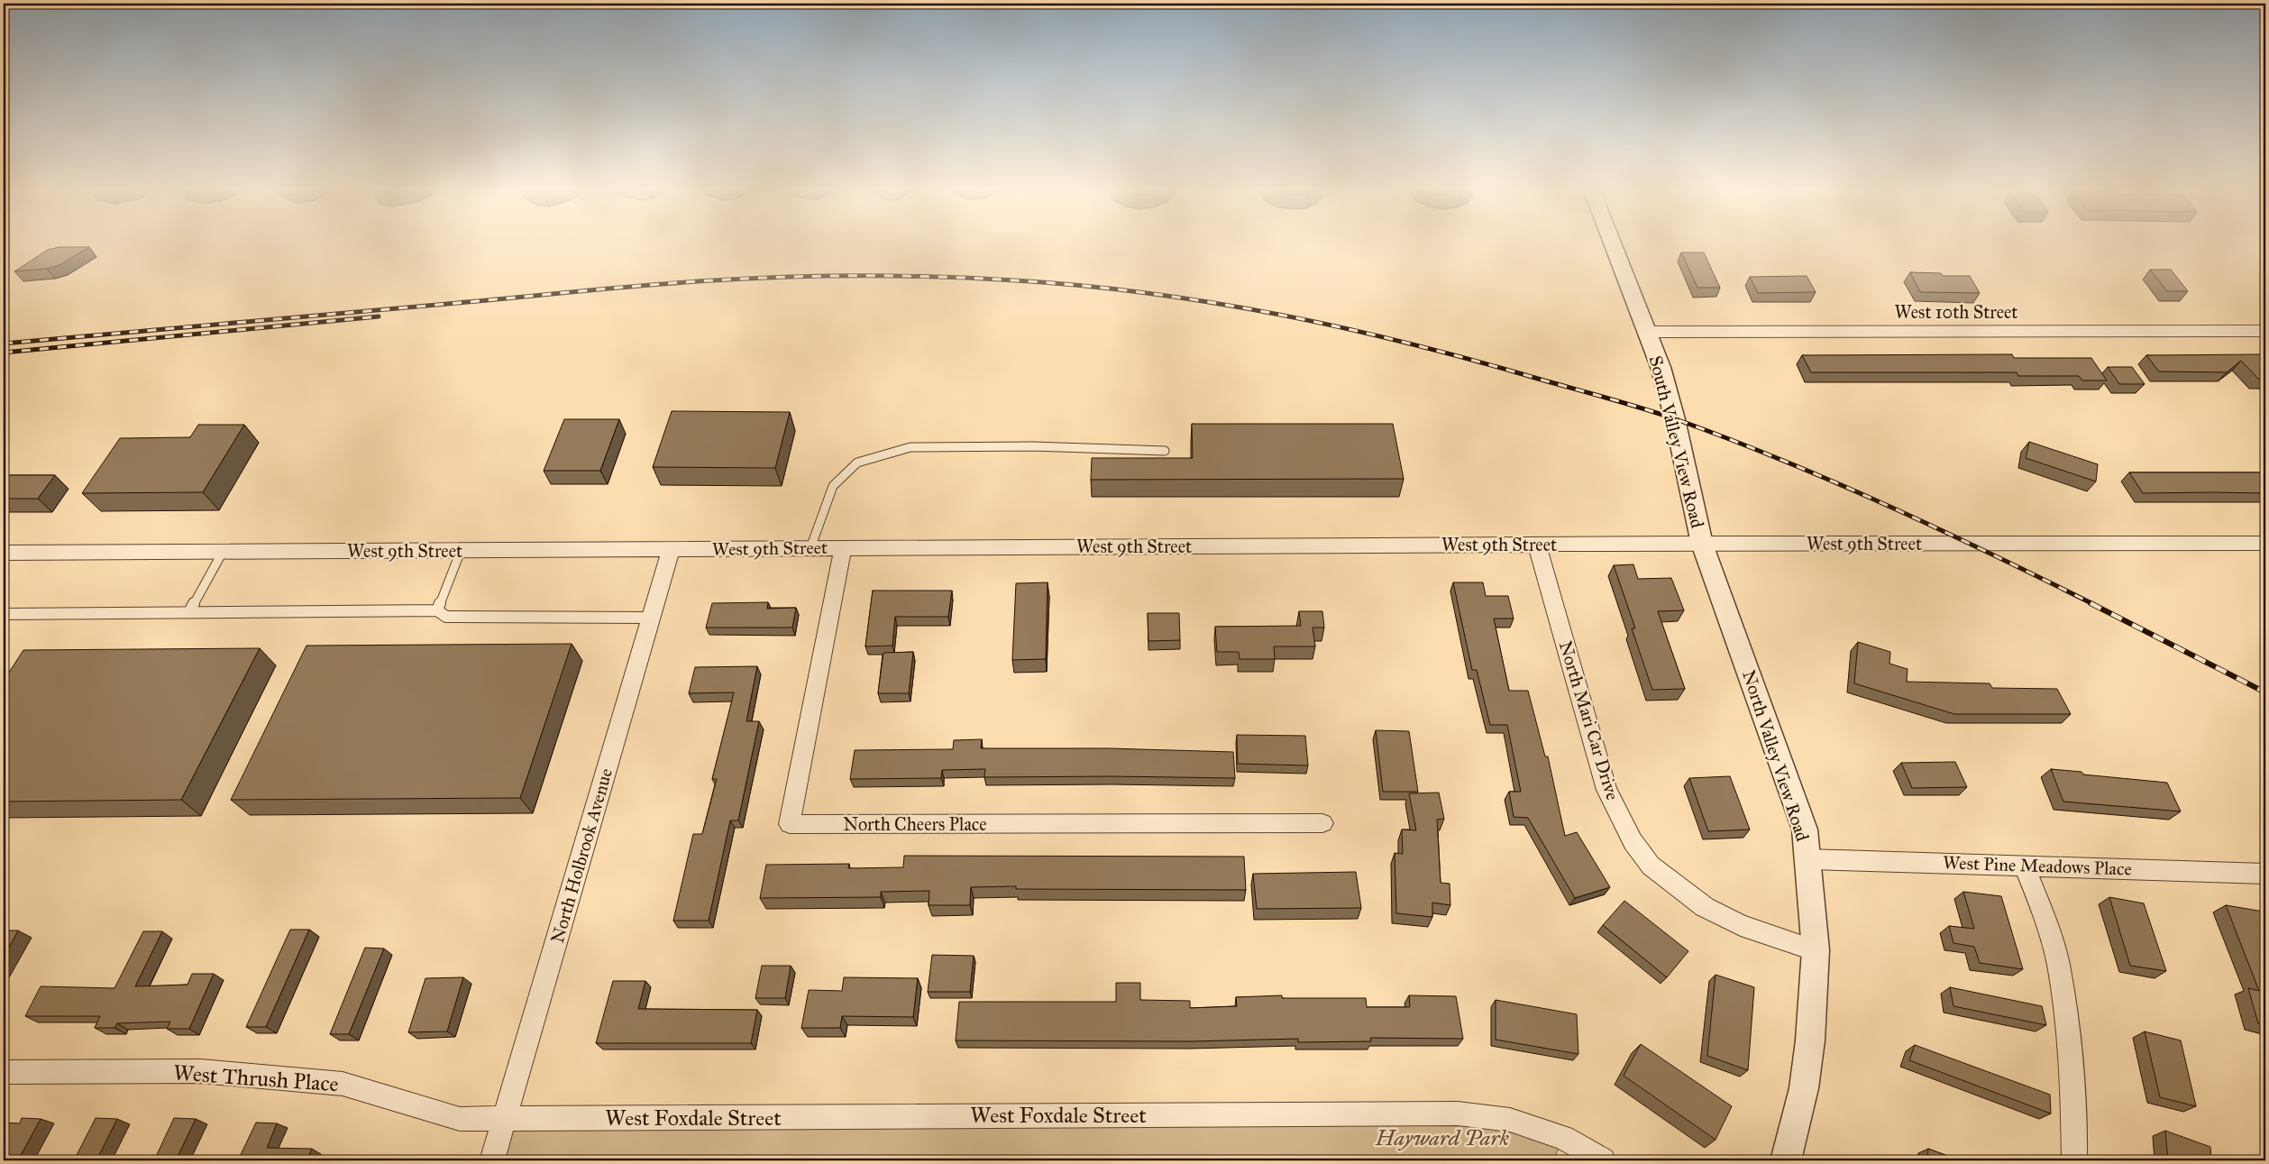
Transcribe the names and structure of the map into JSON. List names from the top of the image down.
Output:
{
  "streets": {
    "street": [
      "West 10th Street",
      "South Valley View Road",
      "West 9th Street",
      "North Mari Car Drive",
      "North Valley View Road",
      "North Cheers Place",
      "North Holbrook Avenue",
      "West Pine Meadows Place",
      "West Thrush Place",
      "West Foxdale Street"
    ]
  },
  "crossings": [
    ["West 10th Street", "South Valley View Road"],
    ["South Valley View Road", "West 9th Street"],
    ["South Valley View Road", "North Valley View Road"],
    ["West 9th Street", "North Mari Car Drive"],
    ["West 9th Street", "North Valley View Road"],
    ["West 9th Street", "North Cheers Place"],
    ["West 9th Street", "North Holbrook Avenue"],
    ["North Mari Car Drive", "North Valley View Road"],
    ["North Valley View Road", "West Pine Meadows Place"],
    ["North Holbrook Avenue", "West Thrush Place"],
    ["North Holbrook Avenue", "West Foxdale Street"],
    ["West Thrush Place", "West Foxdale Street"]
  ],
  "parks": ["Hayward Park"]
}
